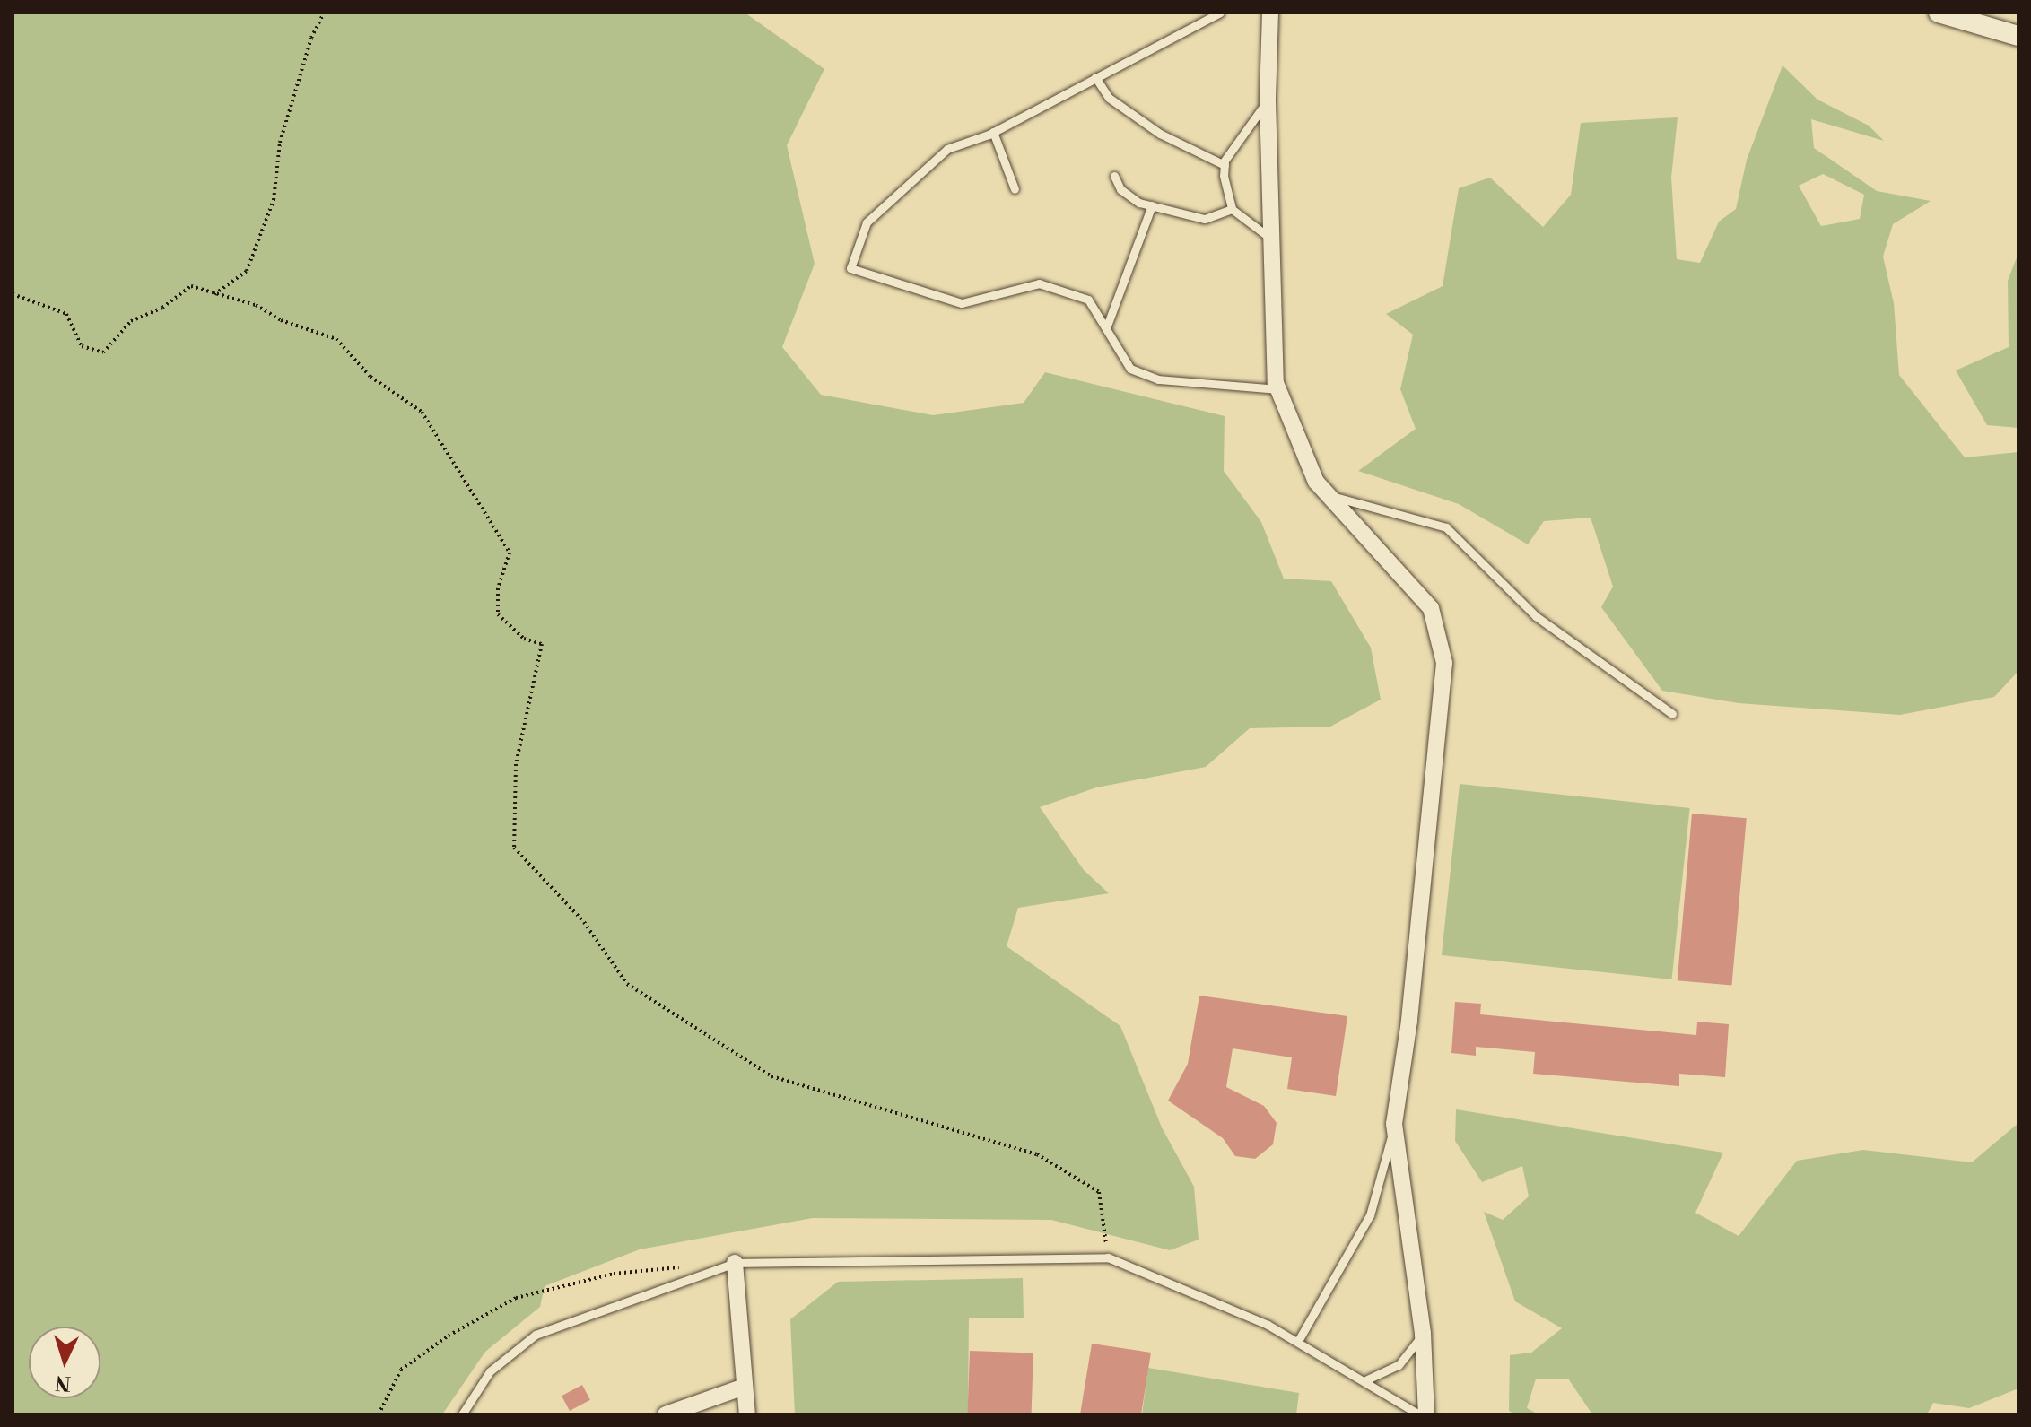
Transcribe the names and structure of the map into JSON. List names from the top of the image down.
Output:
{
  "north": "bottom"
}
